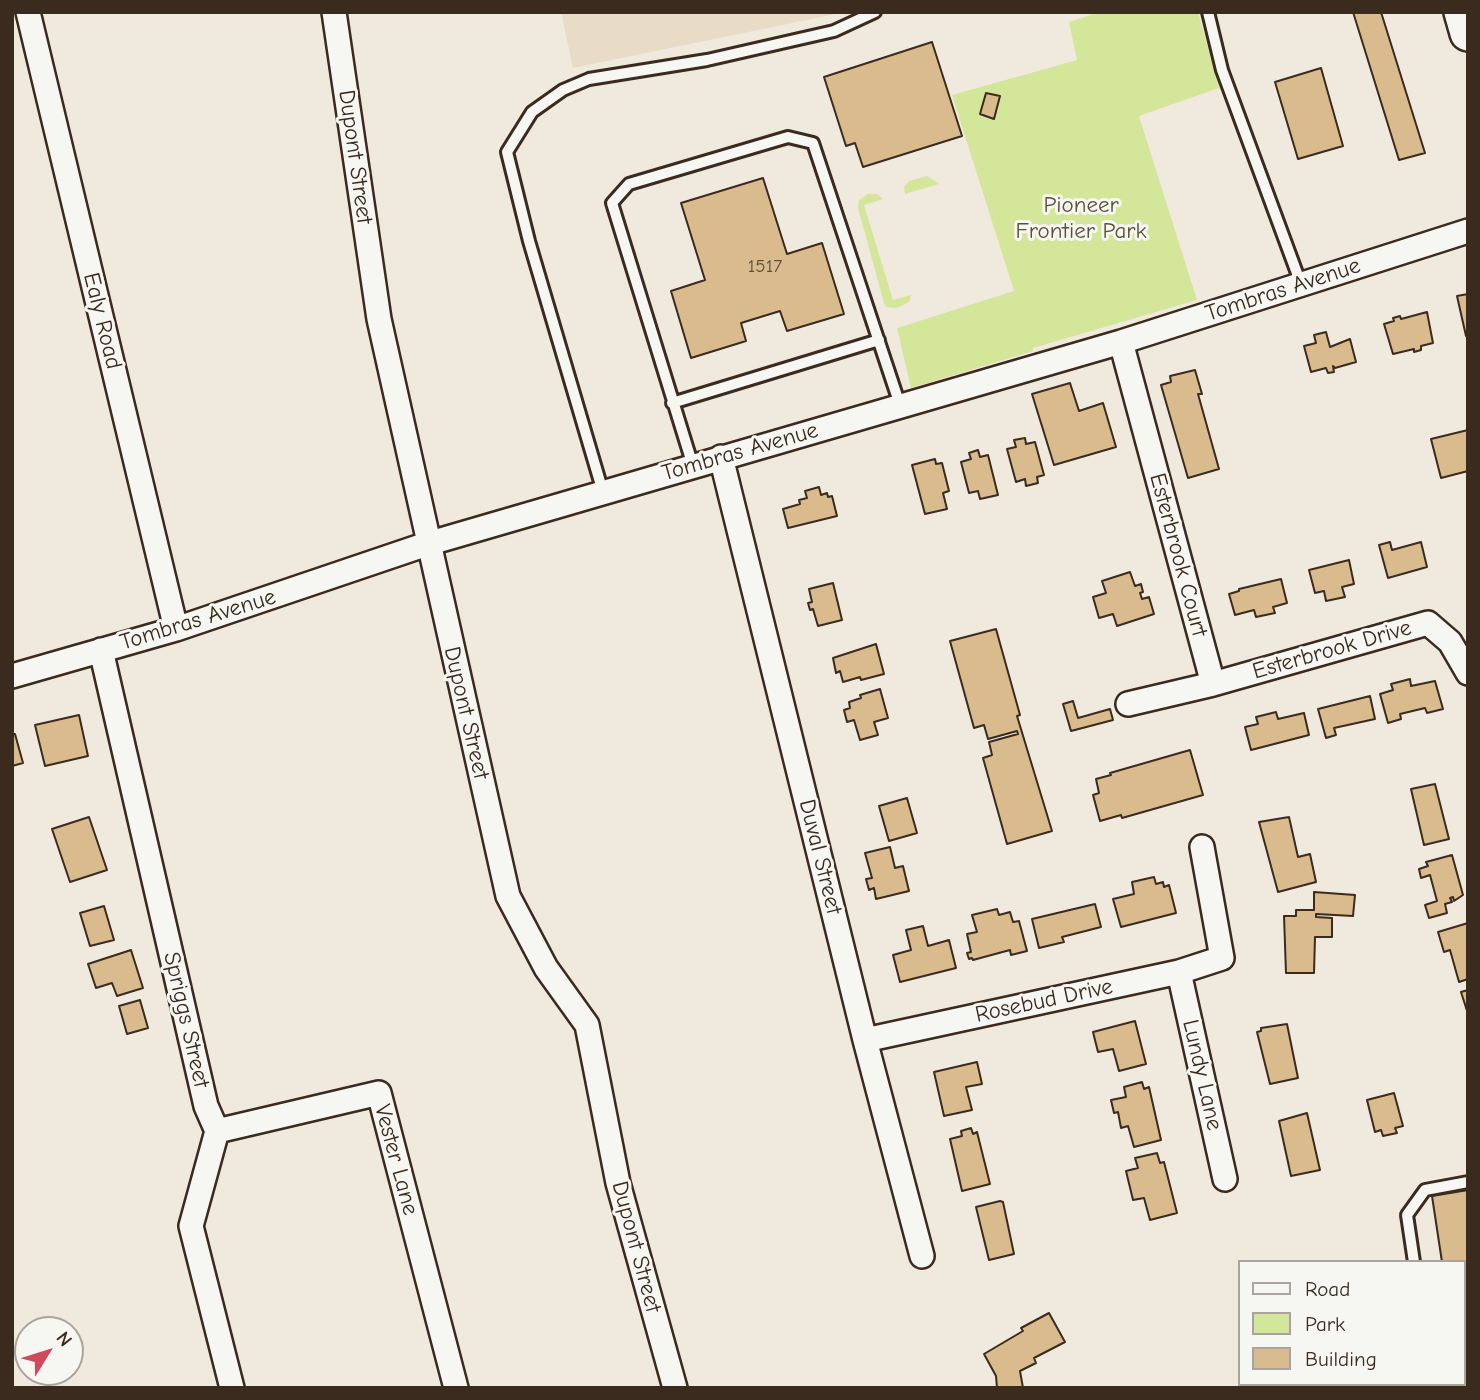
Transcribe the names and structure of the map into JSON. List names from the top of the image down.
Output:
{
  "streets": {
    "street": [
      "Dupont Street",
      "Tombras Avenue",
      "Ealy Road",
      "Esterbrook Court",
      "Esterbrook Drive",
      "Duval Street",
      "Rosebud Drive",
      "Spriggs Street",
      "Lundy Lane",
      "Vester Lane"
    ]
  },
  "crossings": [
    ["Dupont Street", "Tombras Avenue"],
    ["Tombras Avenue", "Ealy Road"],
    ["Tombras Avenue", "Esterbrook Court"],
    ["Tombras Avenue", "Duval Street"],
    ["Tombras Avenue", "Spriggs Street"],
    ["Esterbrook Court", "Esterbrook Drive"],
    ["Duval Street", "Rosebud Drive"],
    ["Rosebud Drive", "Lundy Lane"],
    ["Spriggs Street", "Vester Lane"]
  ],
  "parks": ["Pioneer Frontier Park"],
  "house_numbers": ["1517"],
  "legend": ["Road", "Park", "Building"],
  "north": "top right"
}
